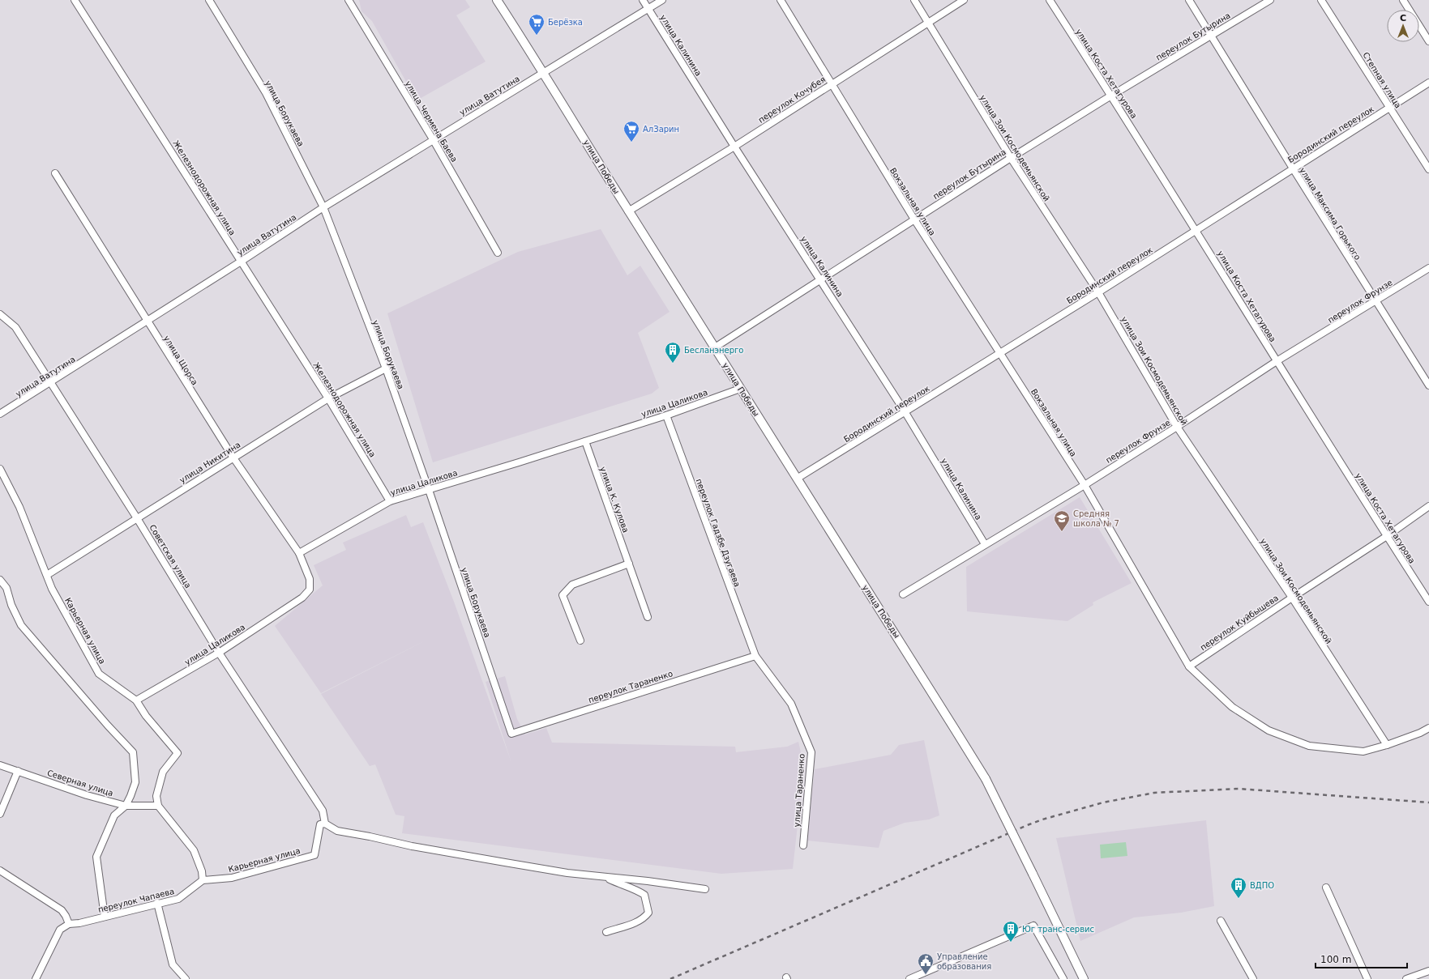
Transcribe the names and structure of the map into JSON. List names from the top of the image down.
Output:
{
  "streets": {
    "main road": ["улица Победы"],
    "street": [
      "переулок Бутырина",
      "улица Калинина",
      "улица Коста Хетагурова",
      "Степная улица",
      "улица Ватутина",
      "переулок Кочубея",
      "улица Борукаева",
      "улица Чермена Баева",
      "Бородинский переулок",
      "улица Зои Космодемьянской",
      "Железнодорожная улица",
      "Вокзальная улица",
      "улица Максима Горького",
      "переулок Фрунзе",
      "улица Щорса",
      "улица Цаликова",
      "улица Никитина",
      "улица К. Кулова",
      "переулок Гадзбе Дзугаева",
      "Советская улица",
      "переулок Куйбышева",
      "Карьерная улица",
      "переулок Тараненко",
      "Северная улица",
      "улица Тараненко",
      "переулок Чапаева"
    ]
  },
  "crossings": [
    ["переулок Бутырина", "улица Калинина"],
    ["переулок Бутырина", "улица Коста Хетагурова"],
    ["переулок Бутырина", "улица Зои Космодемьянской"],
    ["переулок Бутырина", "улица Победы"],
    ["переулок Бутырина", "Вокзальная улица"],
    ["переулок Бутырина", "улица Максима Горького"],
    ["улица Калинина", "улица Ватутина"],
    ["улица Калинина", "переулок Кочубея"],
    ["улица Калинина", "Бородинский переулок"],
    ["улица Калинина", "переулок Фрунзе"],
    ["улица Коста Хетагурова", "Бородинский переулок"],
    ["улица Коста Хетагурова", "переулок Фрунзе"],
    ["улица Коста Хетагурова", "переулок Куйбышева"],
    ["Степная улица", "Бородинский переулок"],
    ["улица Ватутина", "улица Борукаева"],
    ["улица Ватутина", "улица Чермена Баева"],
    ["улица Ватутина", "улица Победы"],
    ["улица Ватутина", "Железнодорожная улица"],
    ["улица Ватутина", "улица Щорса"],
    ["улица Ватутина", "Советская улица"],
    ["переулок Кочубея", "улица Зои Космодемьянской"],
    ["переулок Кочубея", "улица Победы"],
    ["переулок Кочубея", "Вокзальная улица"],
    ["улица Борукаева", "улица Цаликова"],
    ["улица Борукаева", "улица Никитина"],
    ["улица Борукаева", "переулок Тараненко"],
    ["Бородинский переулок", "улица Зои Космодемьянской"],
    ["Бородинский переулок", "улица Победы"],
    ["Бородинский переулок", "Вокзальная улица"],
    ["Бородинский переулок", "улица Максима Горького"],
    ["улица Зои Космодемьянской", "Вокзальная улица"],
    ["улица Зои Космодемьянской", "переулок Фрунзе"],
    ["улица Зои Космодемьянской", "переулок Куйбышева"],
    ["улица Победы", "улица Цаликова"],
    ["Железнодорожная улица", "улица Цаликова"],
    ["Железнодорожная улица", "улица Никитина"],
    ["Вокзальная улица", "переулок Фрунзе"],
    ["Вокзальная улица", "переулок Куйбышева"],
    ["улица Максима Горького", "переулок Фрунзе"],
    ["улица Щорса", "улица Цаликова"],
    ["улица Щорса", "улица Никитина"],
    ["улица Цаликова", "улица К. Кулова"],
    ["улица Цаликова", "переулок Гадзбе Дзугаева"],
    ["улица Цаликова", "Советская улица"],
    ["улица Цаликова", "Карьерная улица"],
    ["улица Никитина", "Советская улица"],
    ["улица Никитина", "Карьерная улица"],
    ["переулок Гадзбе Дзугаева", "переулок Тараненко"],
    ["переулок Гадзбе Дзугаева", "улица Тараненко"],
    ["Советская улица", "Карьерная улица"],
    ["Карьерная улица", "Северная улица"],
    ["Карьерная улица", "переулок Чапаева"],
    ["переулок Тараненко", "улица Тараненко"]
  ],
  "places": {
    "supermarket": ["Берёзка", "АлЗарин"],
    "building": ["Бесланэнерго", "ВДПО", "Юг транс-сервис"],
    "school or university": ["Средняя школа № 7"],
    "public building": ["Управление образования"]
  },
  "scale_bar": "100 m",
  "north": "top"
}
